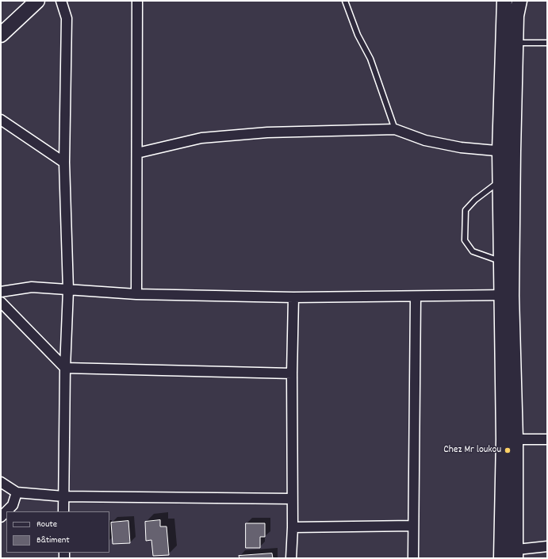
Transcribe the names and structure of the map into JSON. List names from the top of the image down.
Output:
{
  "places": ["Chez Mr loukou"],
  "legend": ["Route", "Bâtiment"]
}
